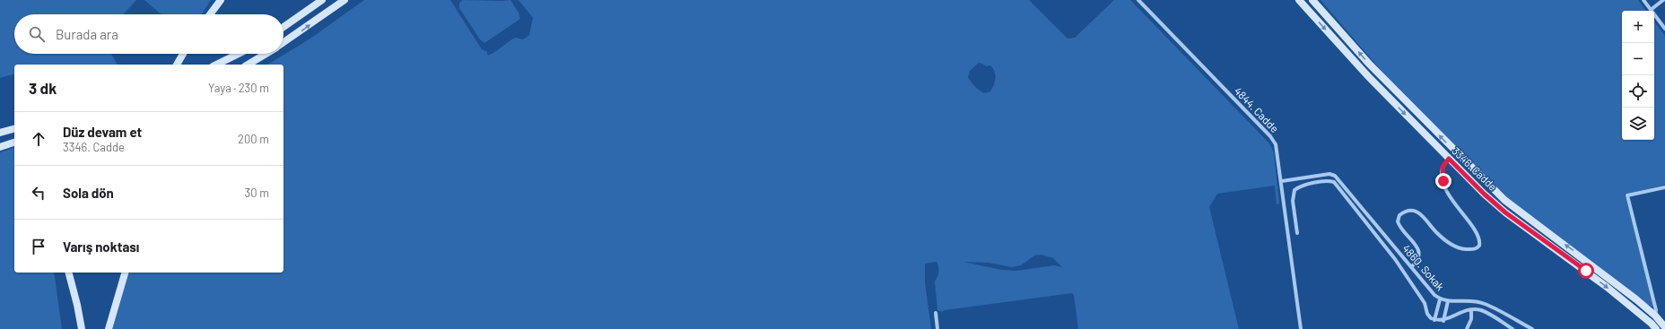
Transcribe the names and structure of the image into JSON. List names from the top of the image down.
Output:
{
  "streets": {
    "street": ["4844. Cadde", "3346. Cadde", "4860. Sokak"]
  },
  "crossings": [
    ["4844. Cadde", "4860. Sokak"]
  ],
  "page": {
    "map_buttons": ["+", "−"],
    "search": "Burada ara",
    "heading": ["3 dk", "Yaya · 230 m"],
    "list": [
      ["Düz devam et", "3346. Cadde", "200 m"],
      ["Sola dön", "30 m"],
      "Varış noktası"
    ]
  }
}
